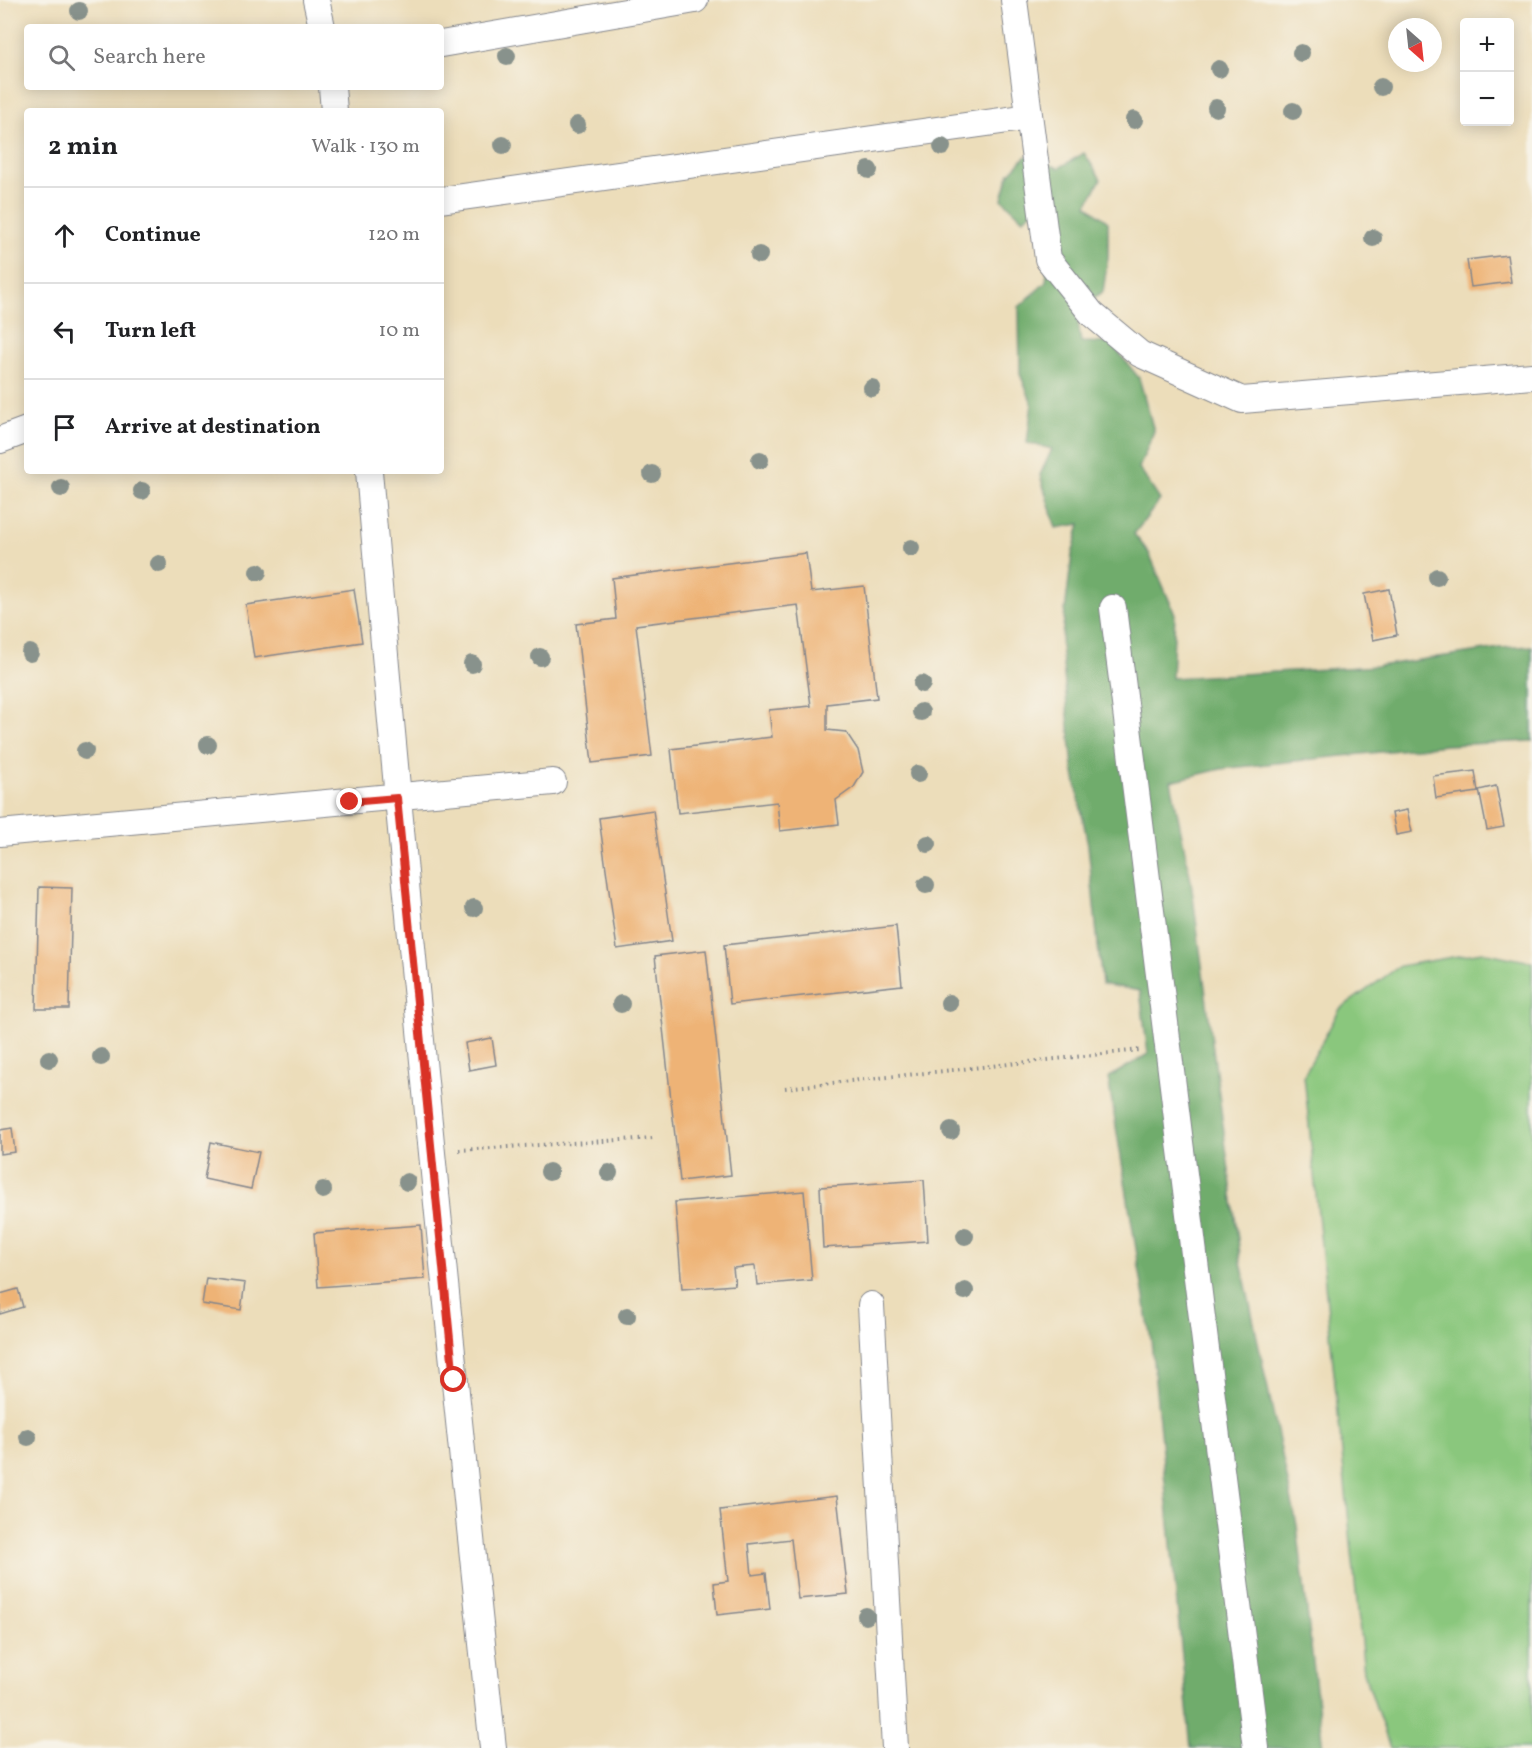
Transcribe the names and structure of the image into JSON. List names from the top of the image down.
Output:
{
  "north": "bottom right",
  "page": {
    "map_buttons": ["+", "−"],
    "search": "Search here",
    "heading": ["2 min", "Walk · 130 m"],
    "list": [
      ["Continue", "120 m"],
      ["Turn left", "10 m"],
      "Arrive at destination"
    ]
  }
}
